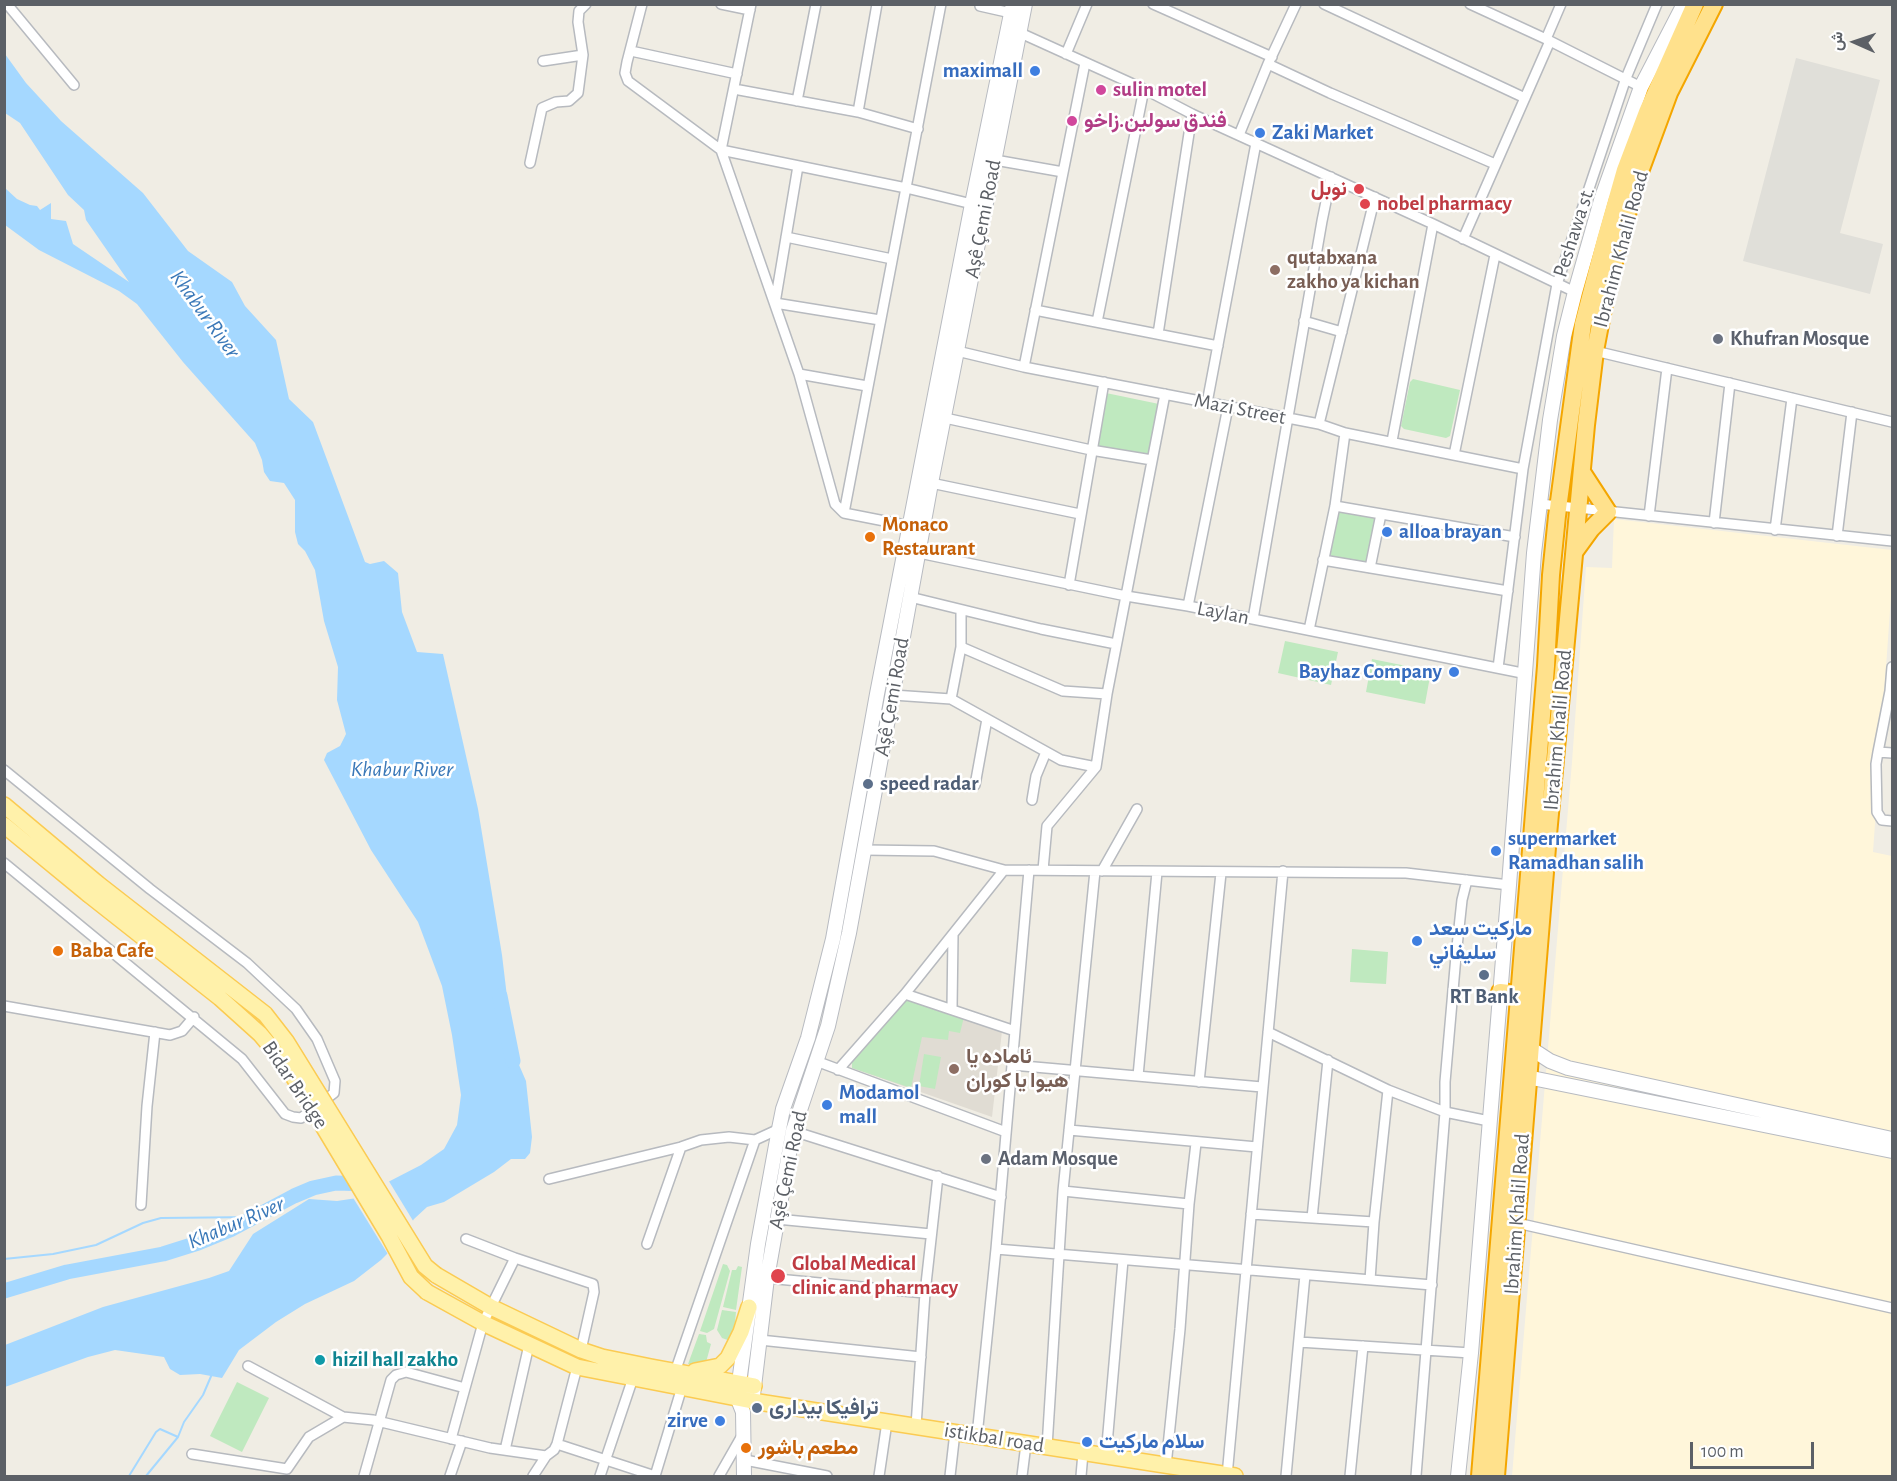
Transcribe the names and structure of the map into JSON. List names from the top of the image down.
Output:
{
  "streets": {
    "highway": ["Ibrahim Khalil Road"],
    "main road": ["Aşê Çemi Road", "Bidar Bridge", "istikbal road"],
    "street": ["Peshawa st.", "Mazi Street", "Laylan"]
  },
  "crossings": [
    ["Aşê Çemi Road", "Mazi Street"],
    ["Aşê Çemi Road", "Laylan"],
    ["Aşê Çemi Road", "Bidar Bridge"],
    ["Aşê Çemi Road", "istikbal road"],
    ["Peshawa st.", "Mazi Street"],
    ["Peshawa st.", "Laylan"],
    ["Ibrahim Khalil Road", "Laylan"],
    ["Bidar Bridge", "istikbal road"]
  ],
  "water": ["Khabur River"],
  "places": [
    "maximall",
    "sulin motel",
    "فندق سولين.زاخو",
    "Zaki Market",
    "نوبل",
    "nobel pharmacy",
    "qutabxana zakho ya kichan",
    "Khufran Mosque",
    "alloa brayan",
    "Monaco Restaurant",
    "Bayhaz Company",
    "speed radar",
    "supermarket Ramadhan salih",
    "ماركيت سعد سليفاني",
    "Baba Cafe",
    "RT Bank",
    "ئاماده یا هیوا یا کوران",
    "Modamol mall",
    "Adam Mosque",
    "Global Medical clinic and pharmacy",
    "hizil hall zakho",
    "ترافيكا بيدارى",
    "zirve",
    "سلام ماركيت",
    "مطعم باشور"
  ],
  "scale_bar": "100 m",
  "north": "left"
}
